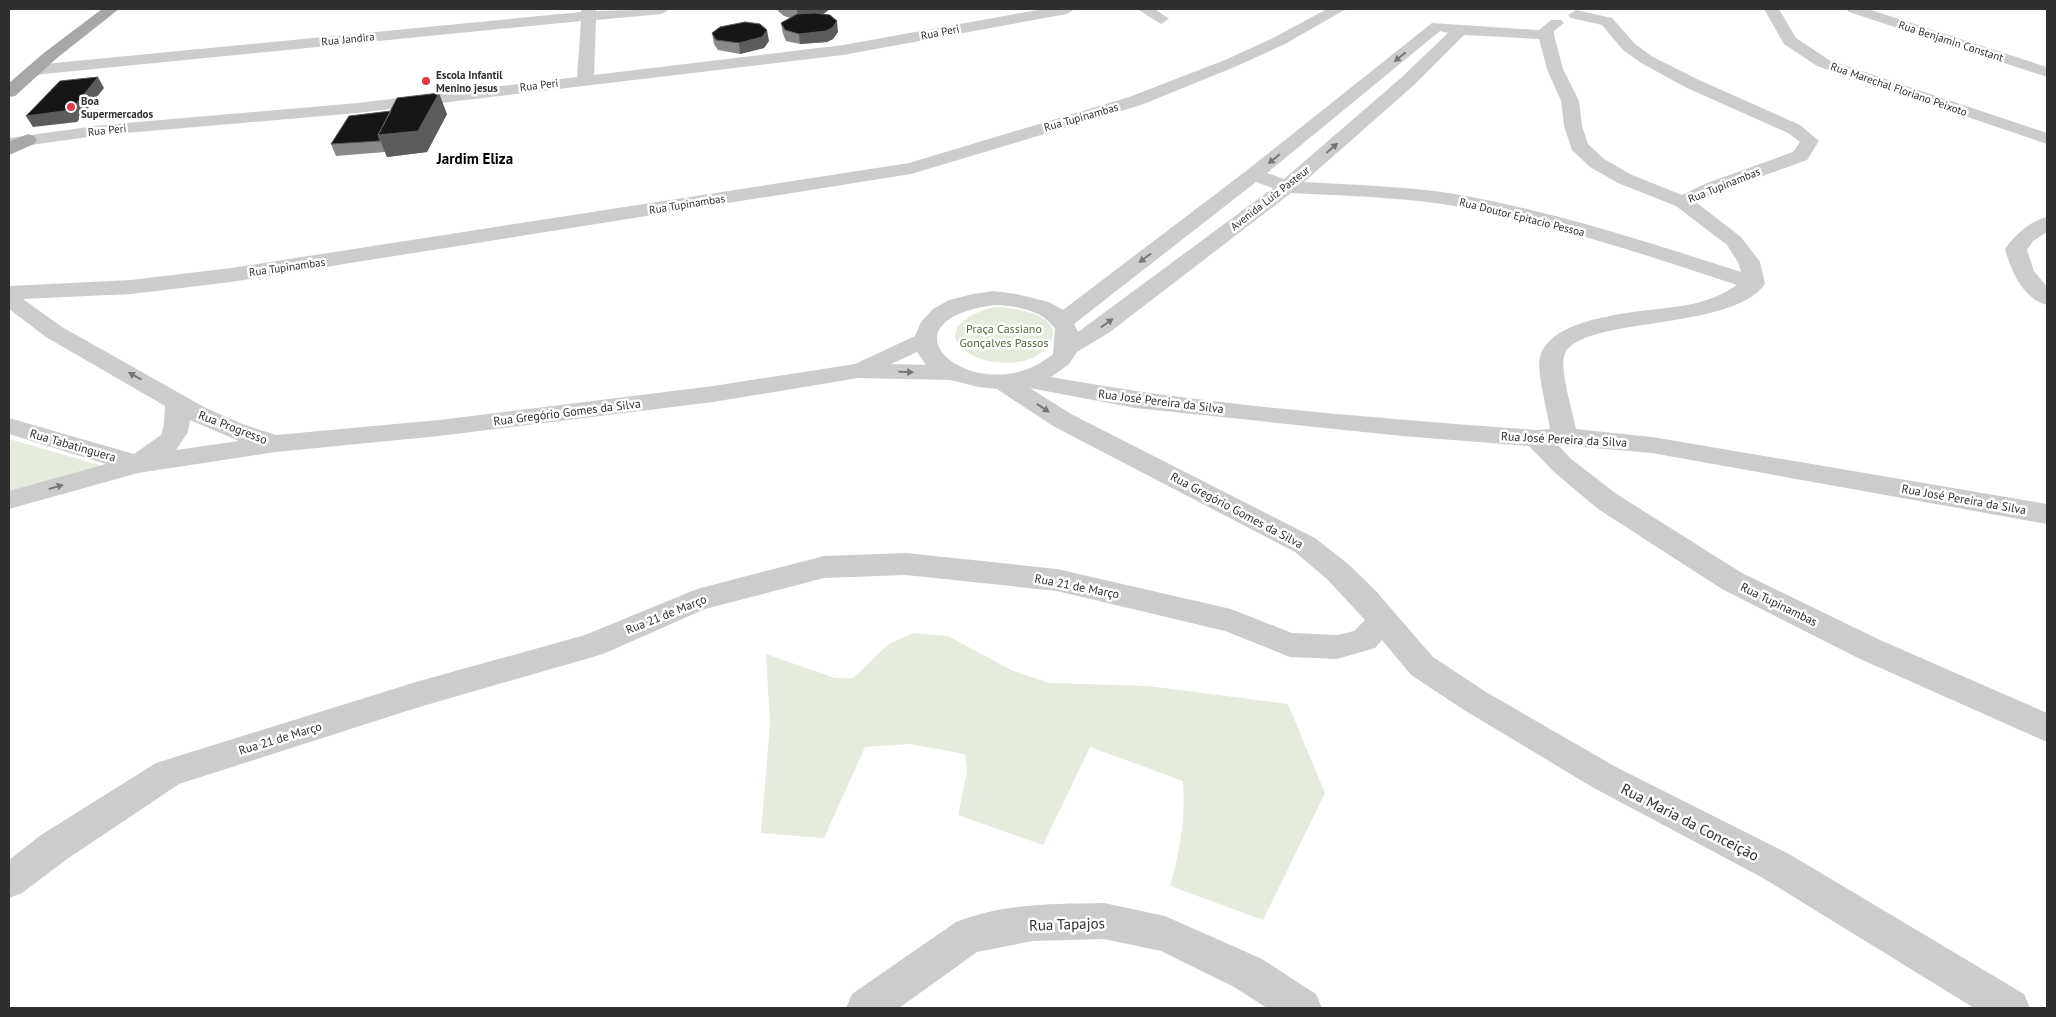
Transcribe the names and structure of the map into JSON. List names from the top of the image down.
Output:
{
  "streets": {
    "street": [
      "Rua Peri",
      "Rua Jandira",
      "Rua Benjamin Constant",
      "Rua Marechal Floriano Peixoto",
      "Rua Tupinambas",
      "Avenida Luiz Pasteur",
      "Rua Doutor Epitacio Pessoa",
      "Rua José Pereira da Silva",
      "Rua Gregório Gomes da Silva",
      "Rua Progresso",
      "Rua Tabatinguera",
      "Rua 21 de Março",
      "Rua Maria da Conceição",
      "Rua Tapajos"
    ]
  },
  "crossings": [
    ["Rua Tupinambas", "Rua Doutor Epitacio Pessoa"],
    ["Rua Tupinambas", "Rua José Pereira da Silva"],
    ["Avenida Luiz Pasteur", "Rua Doutor Epitacio Pessoa"],
    ["Avenida Luiz Pasteur", "Rua José Pereira da Silva"],
    ["Avenida Luiz Pasteur", "Rua Gregório Gomes da Silva"],
    ["Rua José Pereira da Silva", "Rua Gregório Gomes da Silva"],
    ["Rua Gregório Gomes da Silva", "Rua Progresso"],
    ["Rua Gregório Gomes da Silva", "Rua 21 de Março"],
    ["Rua Gregório Gomes da Silva", "Rua Maria da Conceição"],
    ["Rua Progresso", "Rua Tabatinguera"],
    ["Rua 21 de Março", "Rua Maria da Conceição"]
  ],
  "districts": ["Jardim Eliza"],
  "parks": ["Praça Cassiano Gonçalves Passos"],
  "places": ["Escola Infantil Menino jesus", "Boa Supermercados"]
}
